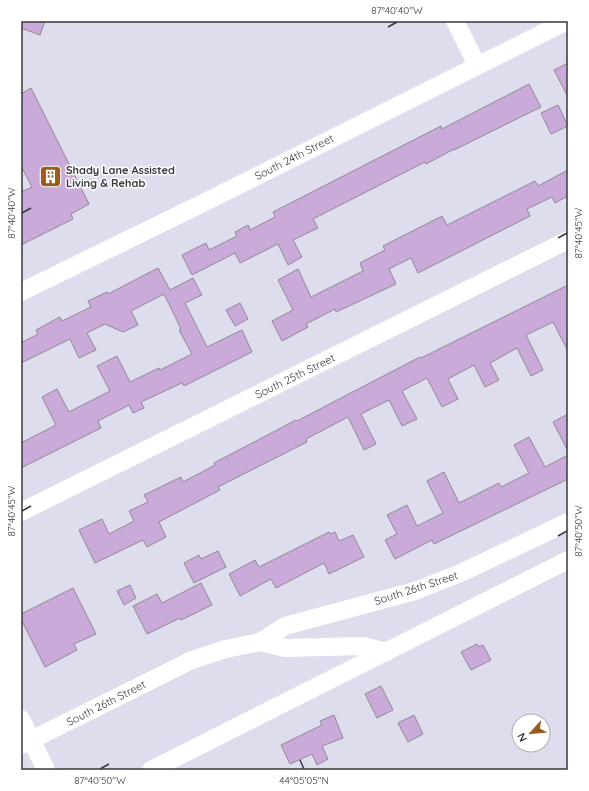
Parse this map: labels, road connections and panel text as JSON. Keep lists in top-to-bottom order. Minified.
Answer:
{"streets":{"street":["South 24th Street","South 25th Street","South 26th Street"]},"places":{"building":["Shady Lane Assisted Living & Rehab"]},"north":"bottom left","coordinates":["87°40'40\"W","87°40'45\"W","87°40'50\"W","44°05'05\"N"]}
